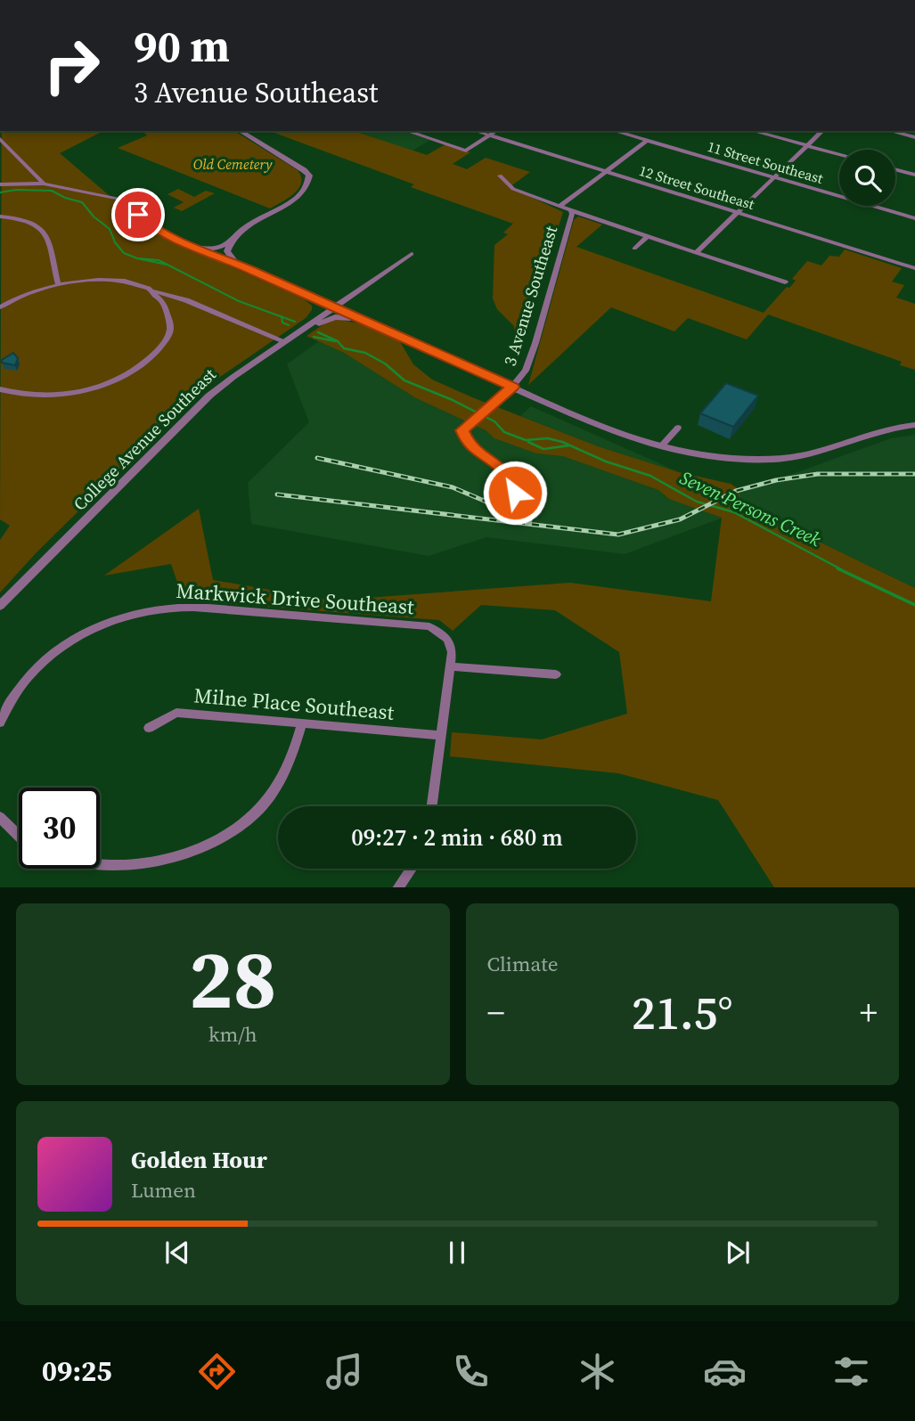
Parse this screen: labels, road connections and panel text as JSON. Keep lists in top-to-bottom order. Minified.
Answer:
{"streets":{"street":["11 Street Southeast","12 Street Southeast","3 Avenue Southeast","College Avenue Southeast","Markwick Drive Southeast","Milne Place Southeast"]},"crossings":[["11 Street Southeast","3 Avenue Southeast"],["12 Street Southeast","3 Avenue Southeast"],["Markwick Drive Southeast","Milne Place Southeast"]],"water":["Seven Persons Creek"],"parks":["Old Cemetery"],"page":{"turn":["90 m","3 Avenue Southeast"],"limit":"30","trip":"09:27 · 2 min · 680 m","tile":[["28","km/h"],"Climate"],"heat":["−","21.5°","+"],"song":["Golden Hour","Lumen"],"tabs":"09:25"}}
